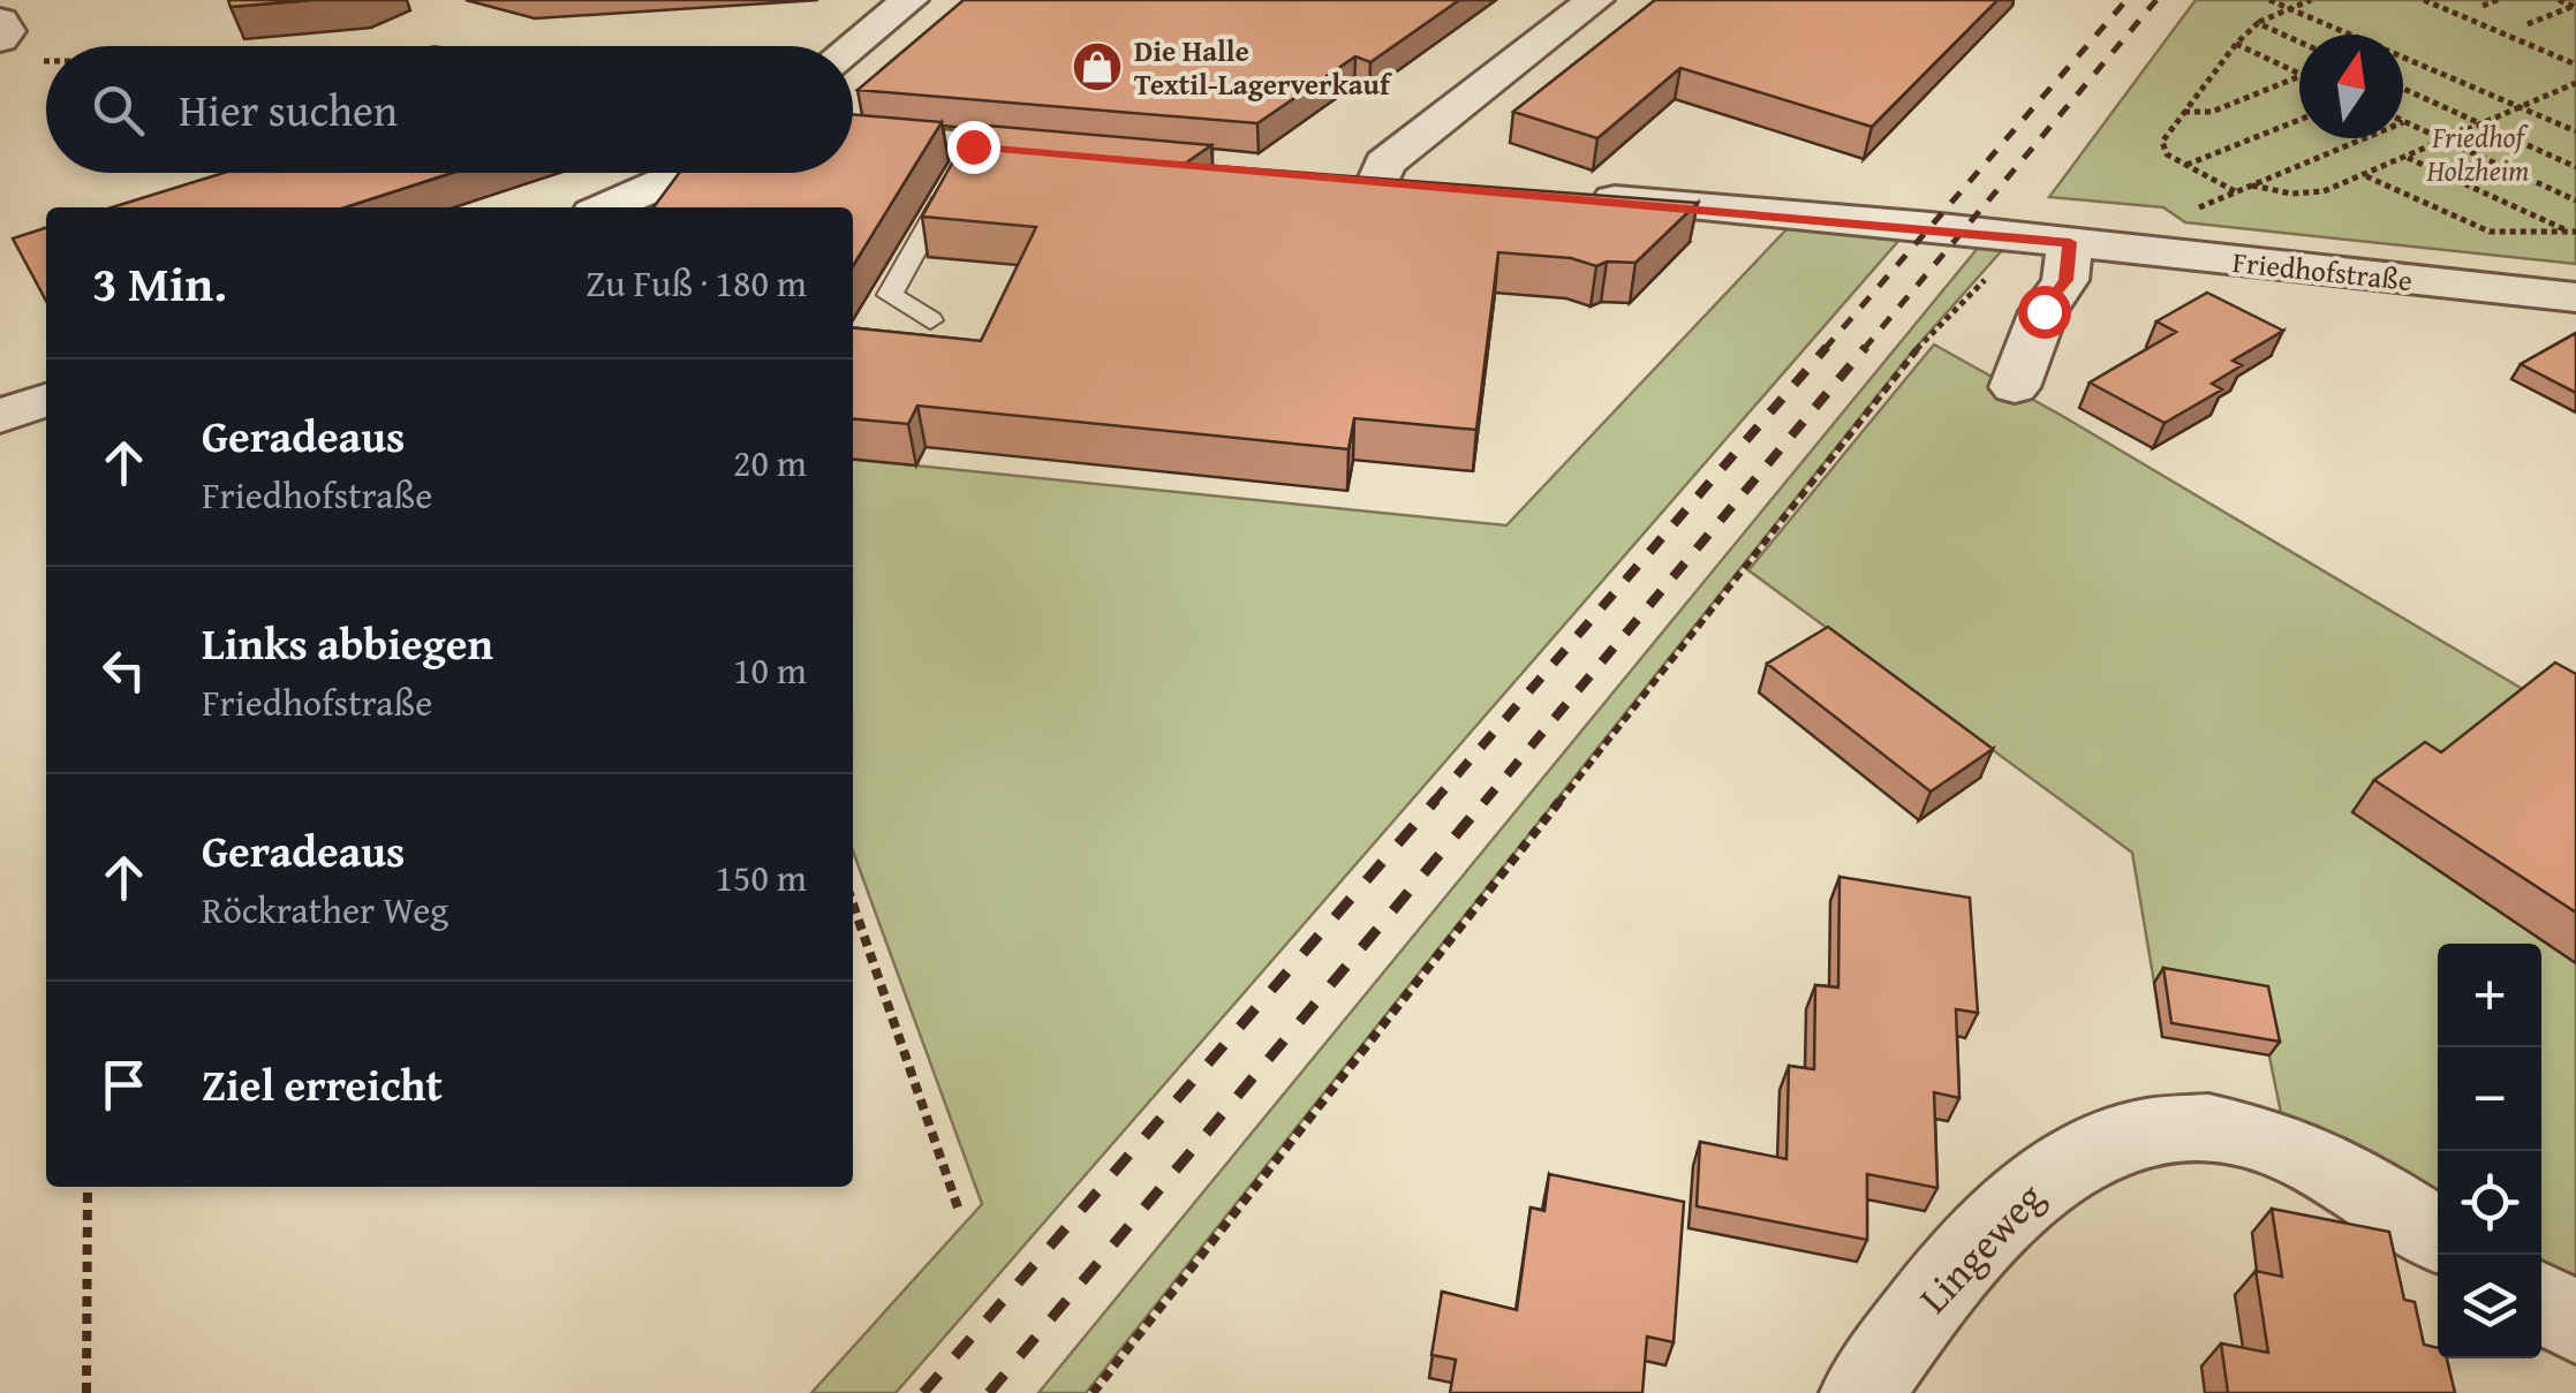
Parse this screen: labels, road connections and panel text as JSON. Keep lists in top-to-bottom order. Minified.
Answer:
{"streets":{"street":["Friedhofstraße","Lingeweg"]},"parks":["Friedhof Holzheim"],"places":{"shop":["Die Halle Textil-Lagerverkauf"]},"north":"top","page":{"search":"Hier suchen","heading":["3 Min.","Zu Fuß · 180 m"],"list":[["Geradeaus","Friedhofstraße","20 m"],["Links abbiegen","Friedhofstraße","10 m"],["Geradeaus","Röckrather Weg","150 m"],"Ziel erreicht"],"map_buttons":["+","−"]}}
